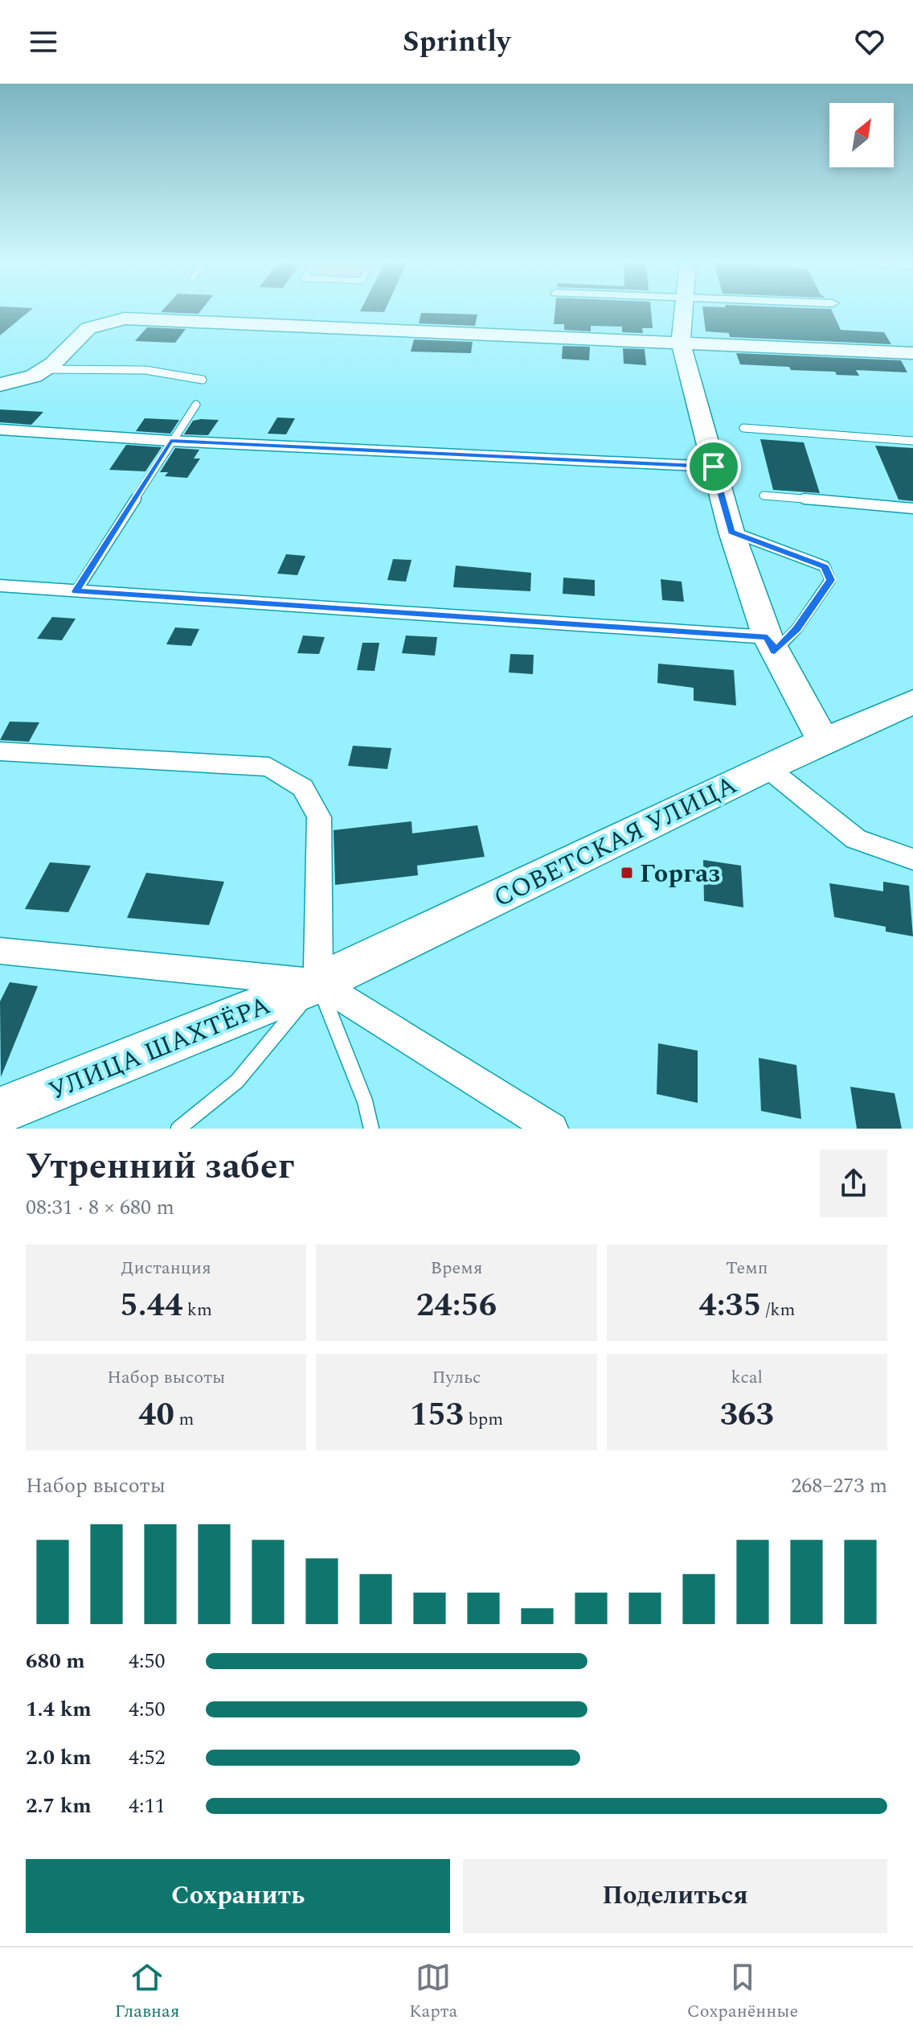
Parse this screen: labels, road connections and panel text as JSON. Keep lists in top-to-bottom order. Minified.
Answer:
{"streets":{"street":["СОВЕТСКАЯ УЛИЦА","УЛИЦА ШАХТЁРА"]},"crossings":[["СОВЕТСКАЯ УЛИЦА","УЛИЦА ШАХТЁРА"]],"places":{"transit":["Горгаз"]},"north":"top right","page":{"header":"Sprintly","heading":["Утренний забег","08:31 · 8 × 680 m"],"stats":[["Дистанция","5.44 km"],["Время","24:56"],["Темп","4:35 /km"],["Набор высоты","40 m"],["Пульс","153 bpm"],["kcal","363"]],"chart":["Набор высоты","268–273 m"],"list":[{"name":"680 m","note":"4:50"},{"name":"1.4 km","note":"4:50"},{"name":"2.0 km","note":"4:52"},{"name":"2.7 km","note":"4:11"}],"buttons":["Сохранить","Поделиться"],"tabs":["Главная","Карта","Сохранённые"]}}
